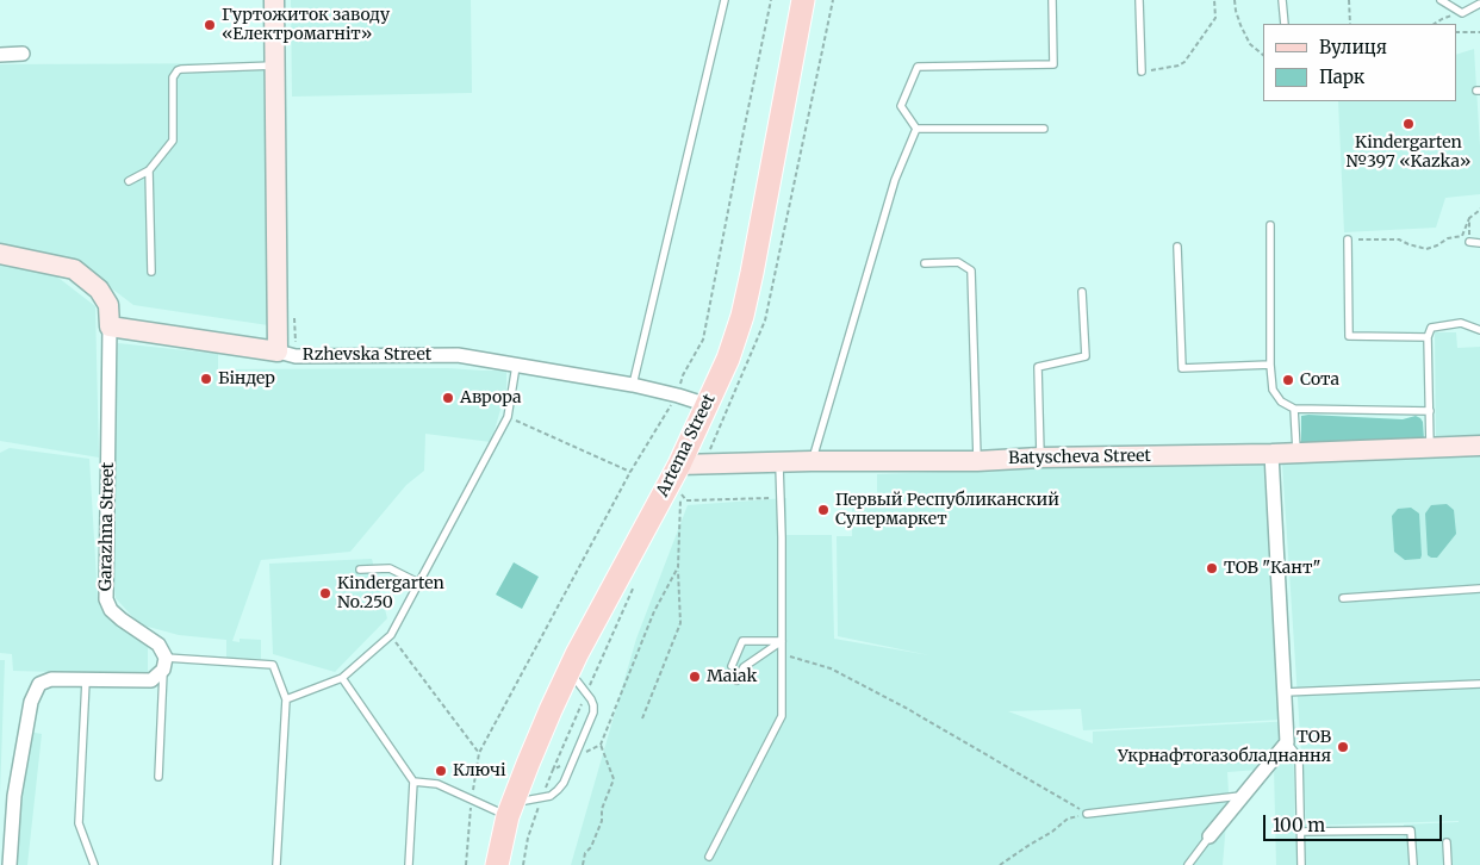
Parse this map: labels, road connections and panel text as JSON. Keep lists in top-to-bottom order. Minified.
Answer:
{"streets":{"main road":["Artema Street"],"street":["Rzhevska Street","Batyscheva Street","Garazhna Street"]},"crossings":[["Rzhevska Street","Artema Street"],["Artema Street","Batyscheva Street"]],"places":["Гуртожиток заводу «Електромагніт»","Kindergarten №397 «Kazka»","Біндер","Сота","Аврора","Первый Республиканский Супермаркет","ТОВ \"Кант\"","Kindergarten No.250","Maiak","ТОВ Укрнафтогазобладнання","Ключі"],"legend":["Вулиця","Парк"],"scale_bar":"100 m"}
